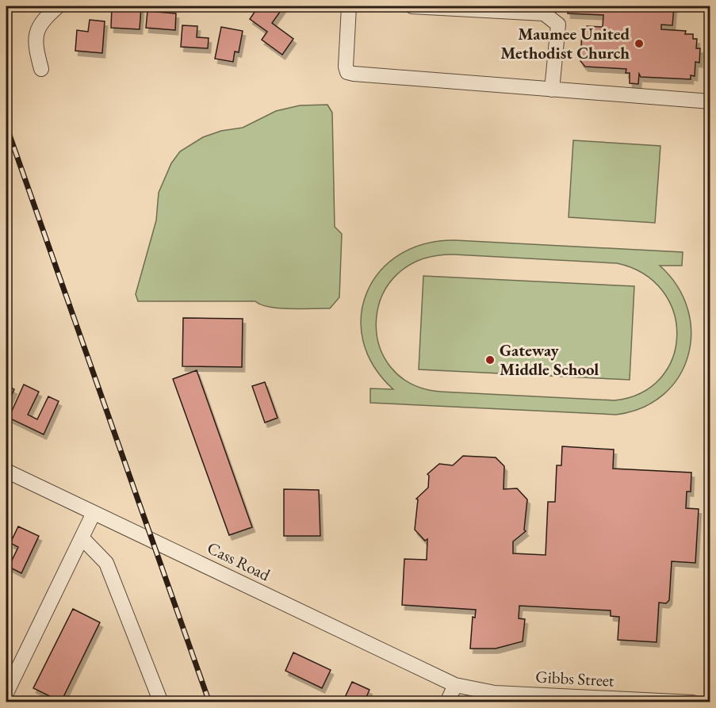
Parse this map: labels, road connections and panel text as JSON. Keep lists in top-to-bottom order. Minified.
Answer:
{"streets":{"street":["Cass Road","Gibbs Street"]},"crossings":[["Cass Road","Gibbs Street"]],"places":["Maumee United Methodist Church","Gateway Middle School"]}
